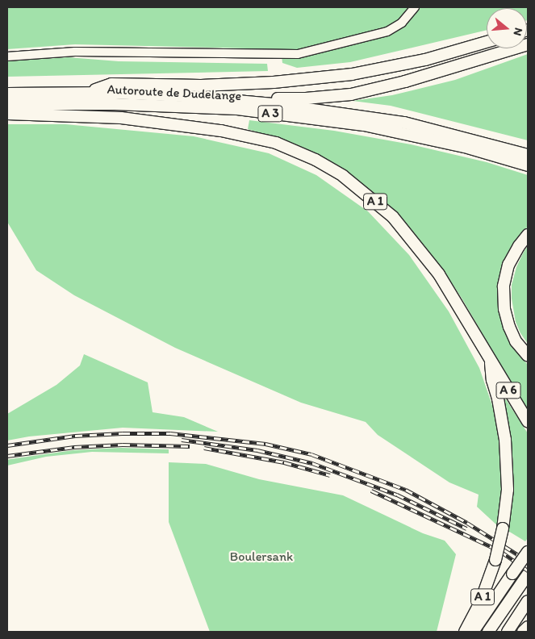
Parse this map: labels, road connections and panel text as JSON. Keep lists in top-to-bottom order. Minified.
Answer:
{"streets":{"highway":["Autoroute de Dudelange","A 3","A 1","A 6"]},"crossings":[["Autoroute de Dudelange","A 3"],["A 1","A 6"]],"parks":["Boulersank"],"north":"right"}
